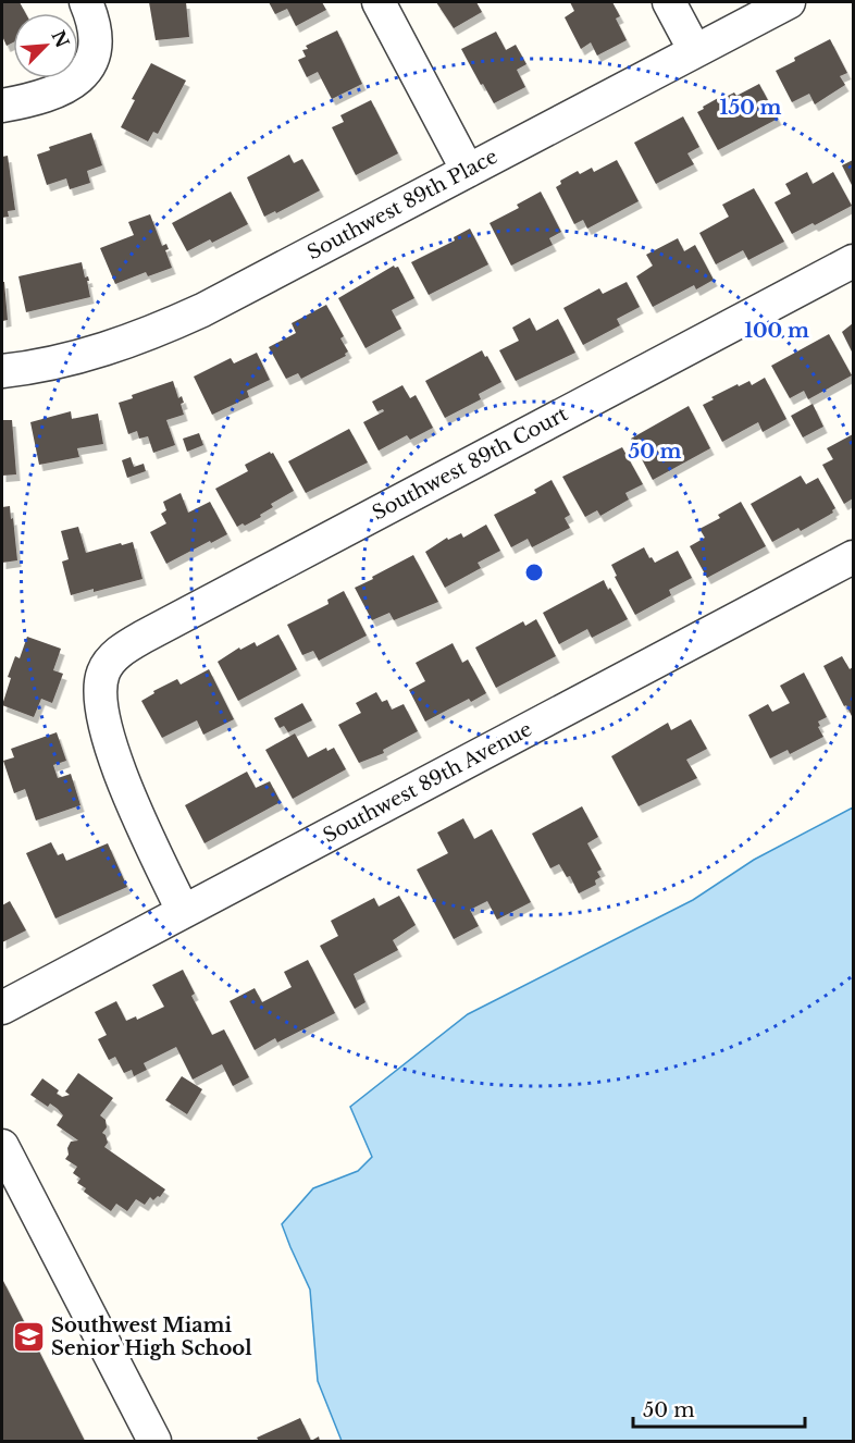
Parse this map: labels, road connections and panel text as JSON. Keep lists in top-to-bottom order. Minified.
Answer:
{"streets":{"street":["Southwest 89th Place","Southwest 89th Court","Southwest 89th Avenue"]},"crossings":[["Southwest 89th Court","Southwest 89th Avenue"]],"places":{"school or university":["Southwest Miami Senior High School"]},"scale_bar":"50 m","north":"top right","rings":["150 m","100 m","50 m"]}
